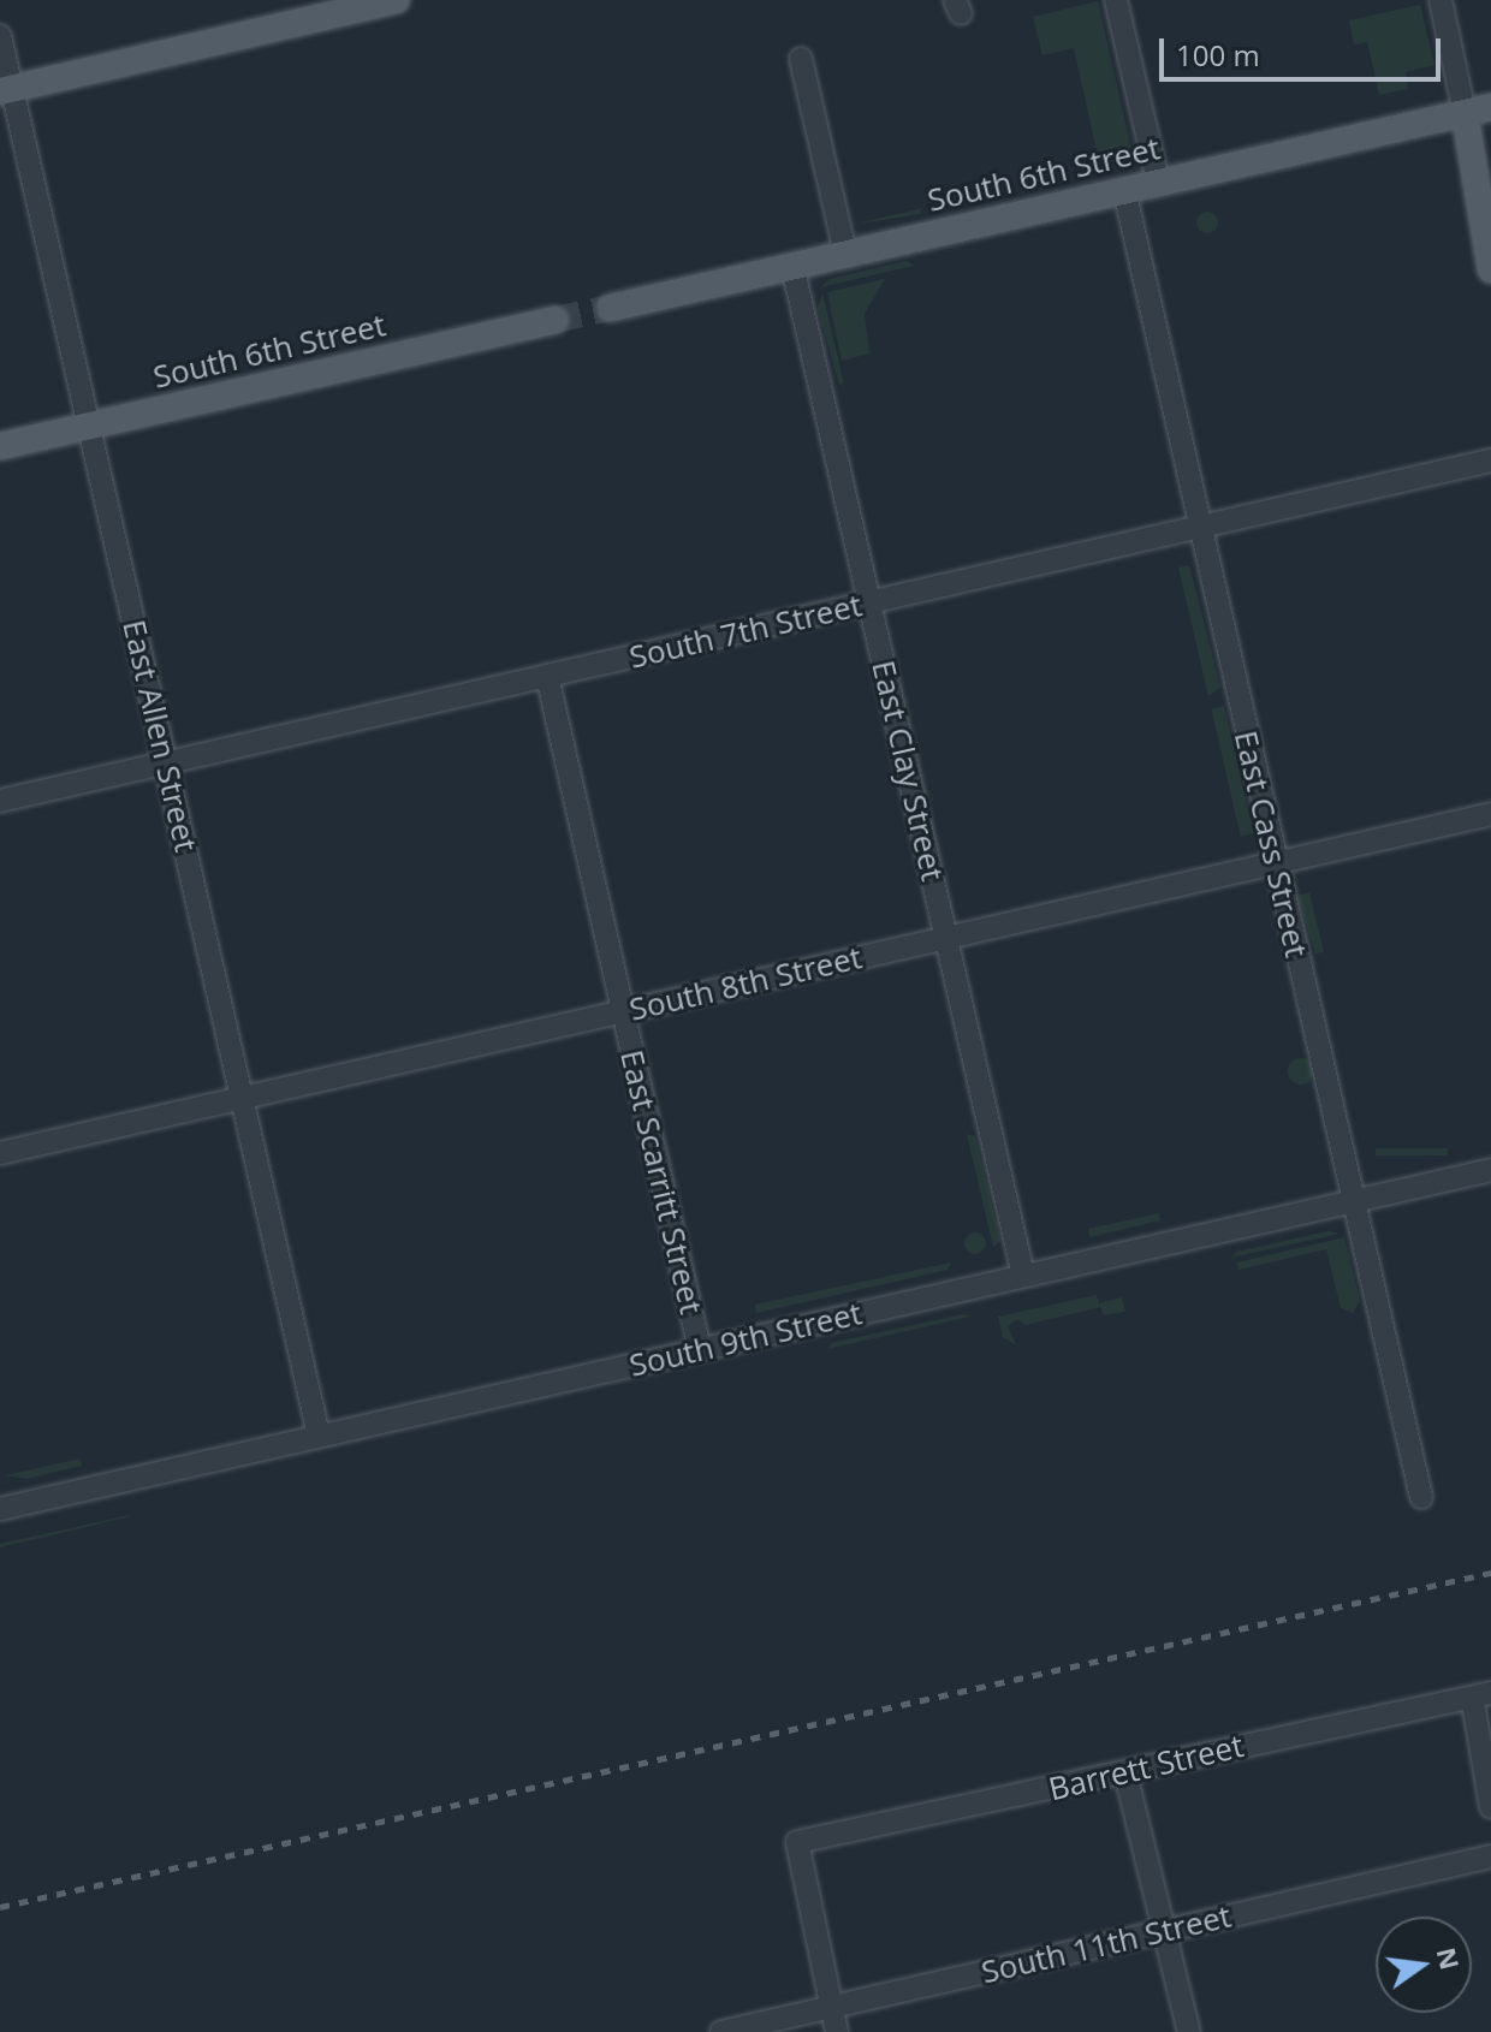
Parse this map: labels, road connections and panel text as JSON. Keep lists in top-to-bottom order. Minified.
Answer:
{"streets":{"main road":["South 6th Street"],"street":["South 7th Street","East Allen Street","East Clay Street","East Cass Street","South 8th Street","East Scarritt Street","South 9th Street","Barrett Street","South 11th Street"]},"crossings":[["South 6th Street","East Allen Street"],["South 6th Street","East Clay Street"],["South 6th Street","East Cass Street"],["South 7th Street","East Allen Street"],["South 7th Street","East Clay Street"],["South 7th Street","East Cass Street"],["South 7th Street","East Scarritt Street"],["East Allen Street","South 8th Street"],["East Allen Street","South 9th Street"],["East Clay Street","South 8th Street"],["East Clay Street","South 9th Street"],["East Cass Street","South 8th Street"],["East Cass Street","South 9th Street"],["South 8th Street","East Scarritt Street"],["East Scarritt Street","South 9th Street"],["Barrett Street","South 11th Street"]],"scale_bar":"100 m","north":"right"}
